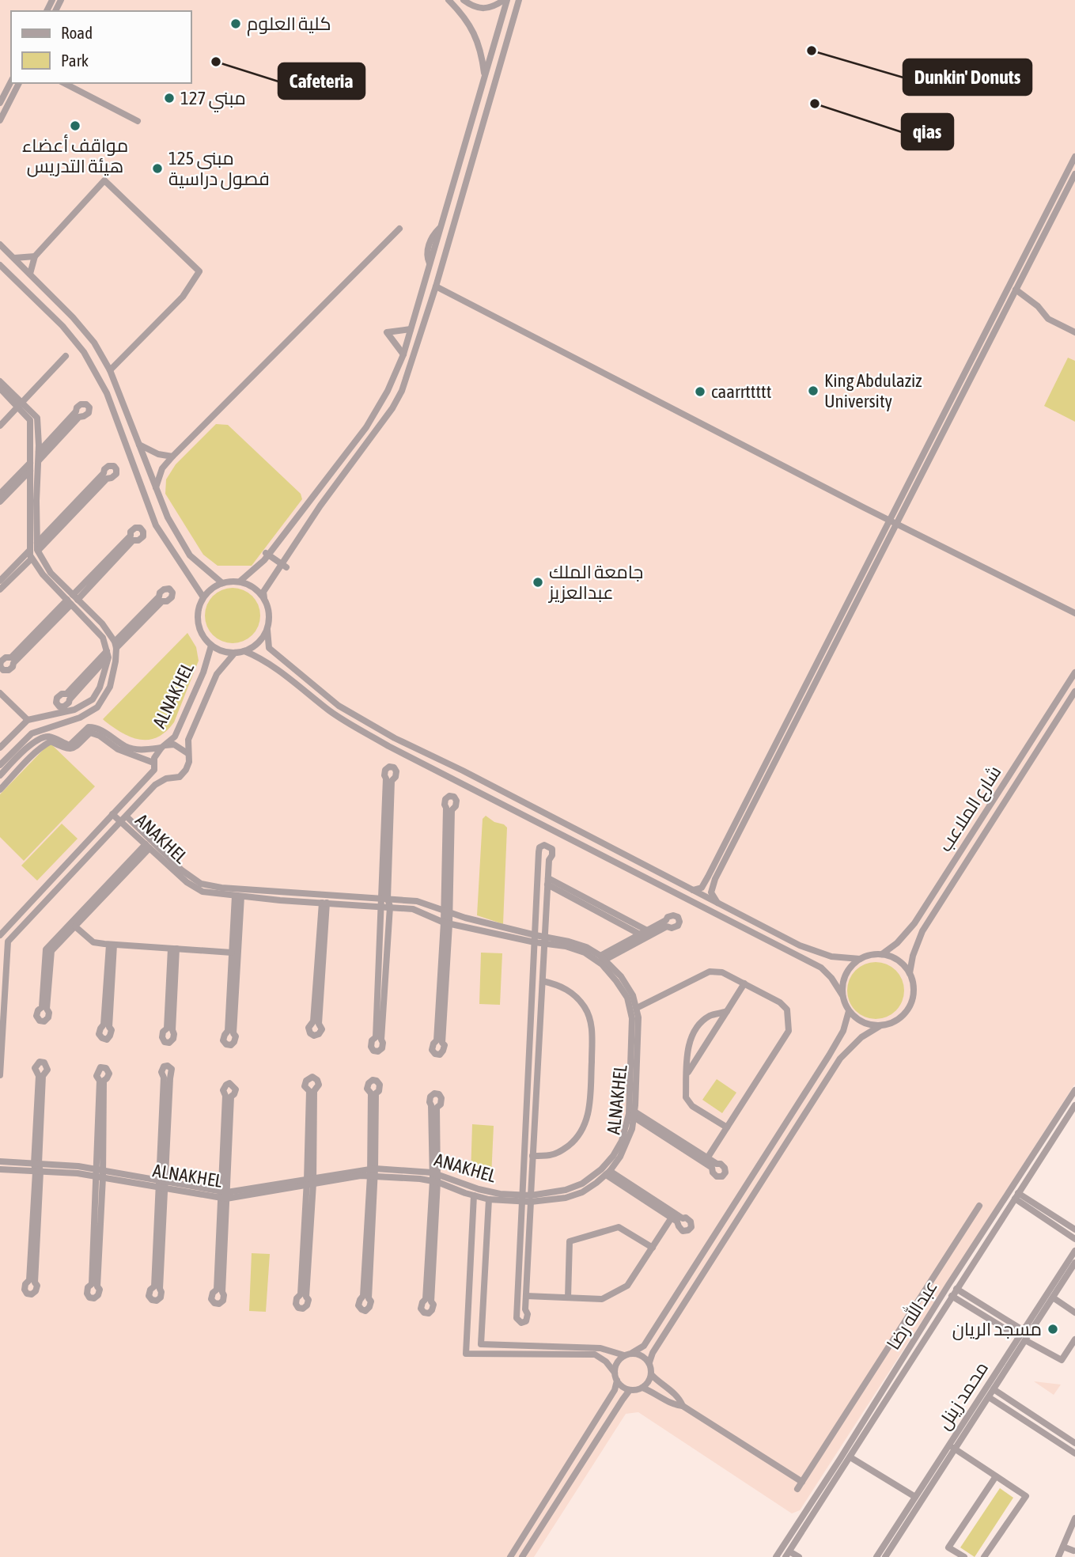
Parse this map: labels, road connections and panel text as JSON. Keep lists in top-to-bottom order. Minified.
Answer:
{"streets":{"street":["ALNAKHEL","شارع الملاعب","ANAKHEL","عبدالله رضا","محمد زينل"]},"crossings":[["ALNAKHEL","ANAKHEL"]],"places":["كلية العلوم","Dunkin' Donuts","Cafeteria","مبني 127","qias","مواقف أعضاء هيئة التدريس","مبنى 125 فصول دراسية","King Abdulaziz University","caarrttttt","جامعة الملك عبدالعزيز","مسجد الريان"],"legend":["Road","Park"]}
